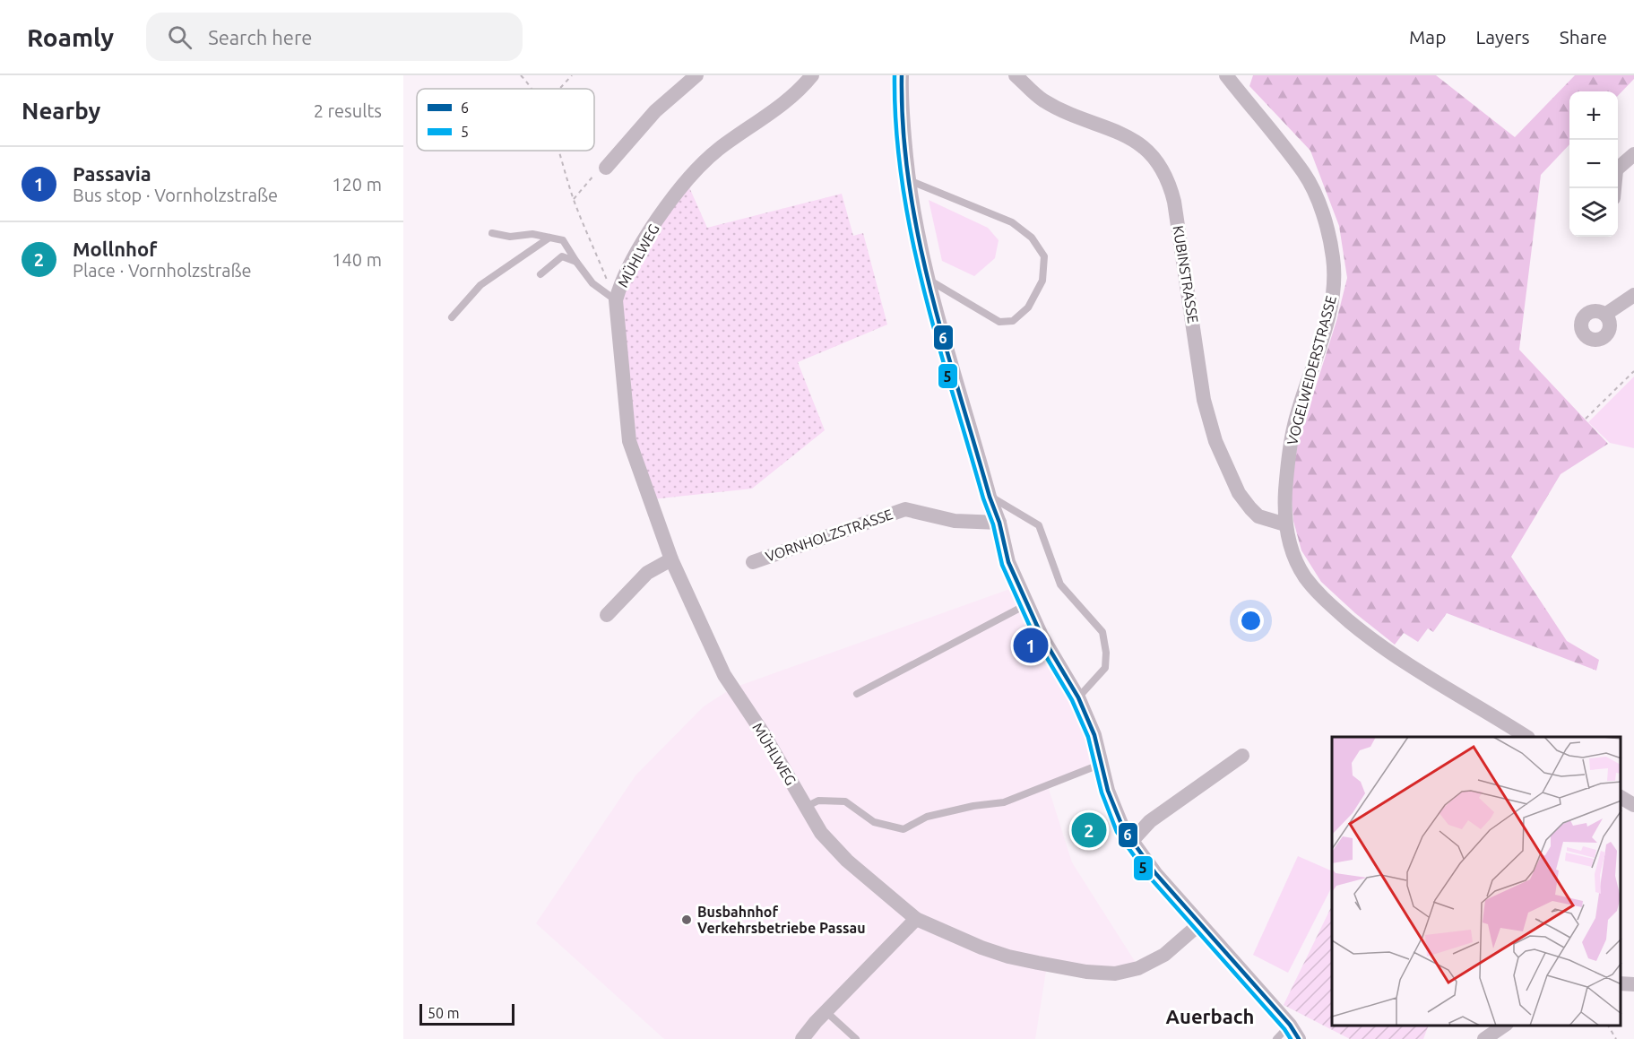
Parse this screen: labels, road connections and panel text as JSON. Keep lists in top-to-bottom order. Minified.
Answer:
{"streets":{"street":["MÜHLWEG","KUBINSTRASSE","VOGELWEIDERSTRASSE","VORNHOLZSTRASSE"]},"crossings":[["KUBINSTRASSE","VOGELWEIDERSTRASSE"]],"districts":["Auerbach"],"places":["Busbahnhof Verkehrsbetriebe Passau"],"lines":["transit line 6","transit line 5"],"legend":["6","5"],"scale_bar":"50 m","page":{"header":"Roamly","search":"Search here","nav":["Map","Layers","Share"],"heading":["Nearby","2 results"],"map_buttons":["+","−"],"list":[{"mark":"1","name":"Passavia","note":"Bus stop · Vornholzstraße","value":"120 m"},{"mark":"2","name":"Mollnhof","note":"Place · Vornholzstraße","value":"140 m"}],"pins":["1","2"],"scale":"50 m"}}
